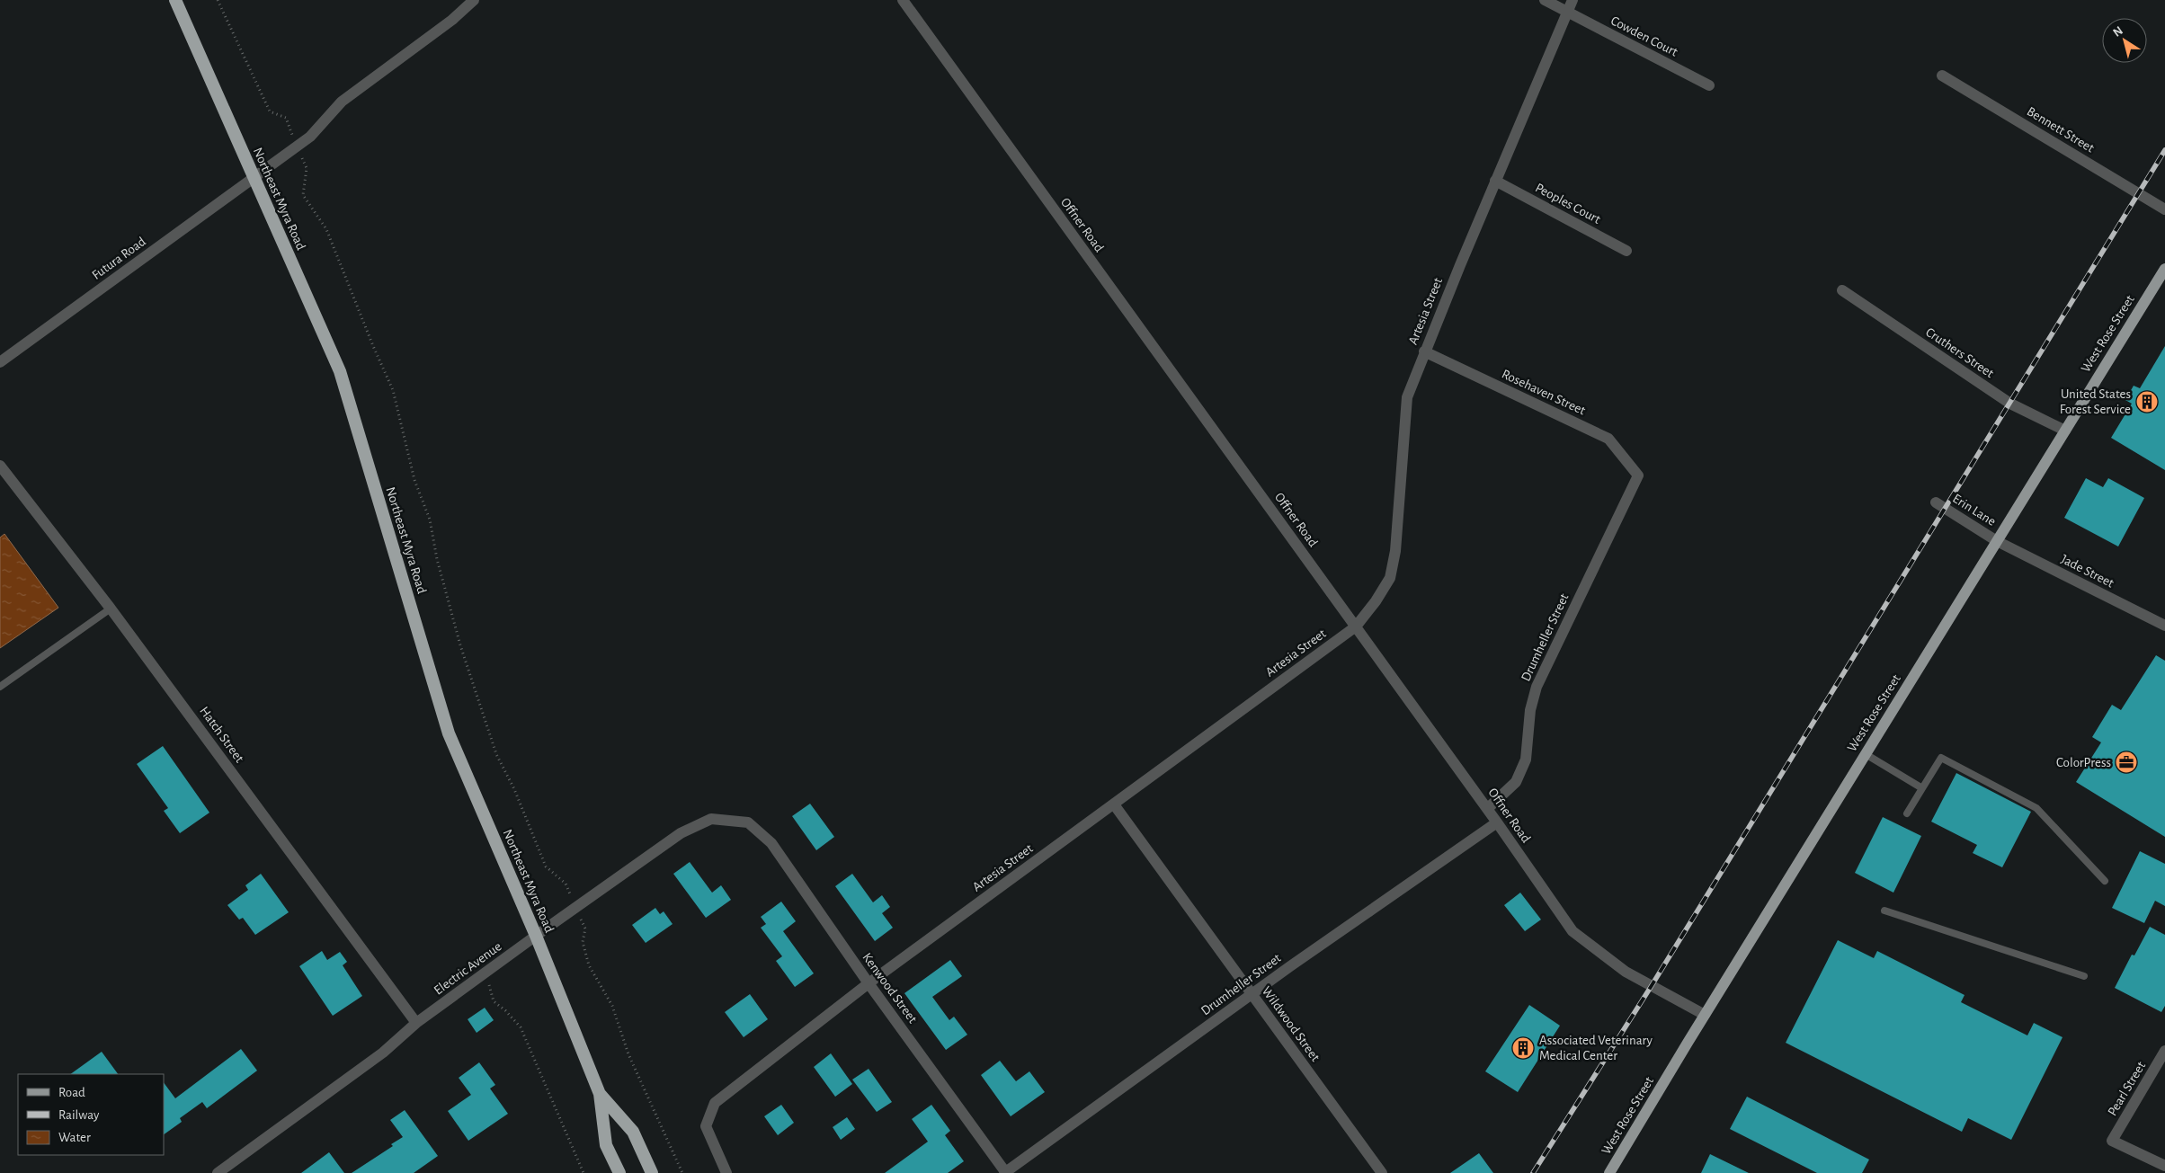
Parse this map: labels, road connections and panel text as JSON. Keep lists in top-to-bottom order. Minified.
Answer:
{"streets":{"highway":["Northeast Myra Road"],"main road":["West Rose Street"],"street":["Cowden Court","Bennett Street","Peoples Court","Offner Road","Futura Road","Artesia Street","Cruthers Street","Rosehaven Street","Erin Lane","Jade Street","Drumheller Street","Hatch Street","Electric Avenue","Kenwood Street","Wildwood Street","Pearl Street"]},"crossings":[["Cowden Court","Artesia Street"],["Northeast Myra Road","Futura Road"],["Northeast Myra Road","Electric Avenue"],["Peoples Court","Artesia Street"],["Offner Road","Artesia Street"],["Offner Road","West Rose Street"],["Offner Road","Drumheller Street"],["Artesia Street","Rosehaven Street"],["Artesia Street","Kenwood Street"],["Artesia Street","Wildwood Street"],["West Rose Street","Cruthers Street"],["West Rose Street","Erin Lane"],["West Rose Street","Jade Street"],["Rosehaven Street","Drumheller Street"],["Erin Lane","Jade Street"],["Drumheller Street","Kenwood Street"],["Drumheller Street","Wildwood Street"],["Hatch Street","Electric Avenue"],["Electric Avenue","Kenwood Street"]],"places":{"building":["United States Forest Service","Associated Veterinary Medical Center"],"office":["ColorPress"]},"legend":["Road","Railway","Water"],"north":"top left"}
